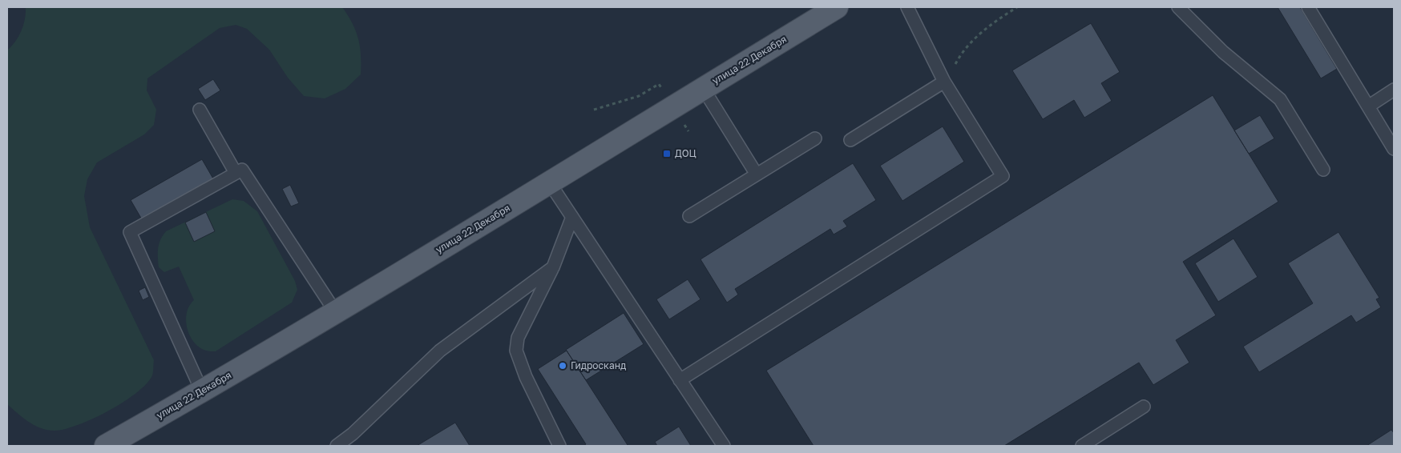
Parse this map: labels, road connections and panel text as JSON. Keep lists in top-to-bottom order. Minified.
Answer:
{"streets":{"main road":["улица 22 Декабря"]},"places":{"transit":["ДОЦ"],"other":["Гидросканд"]}}
